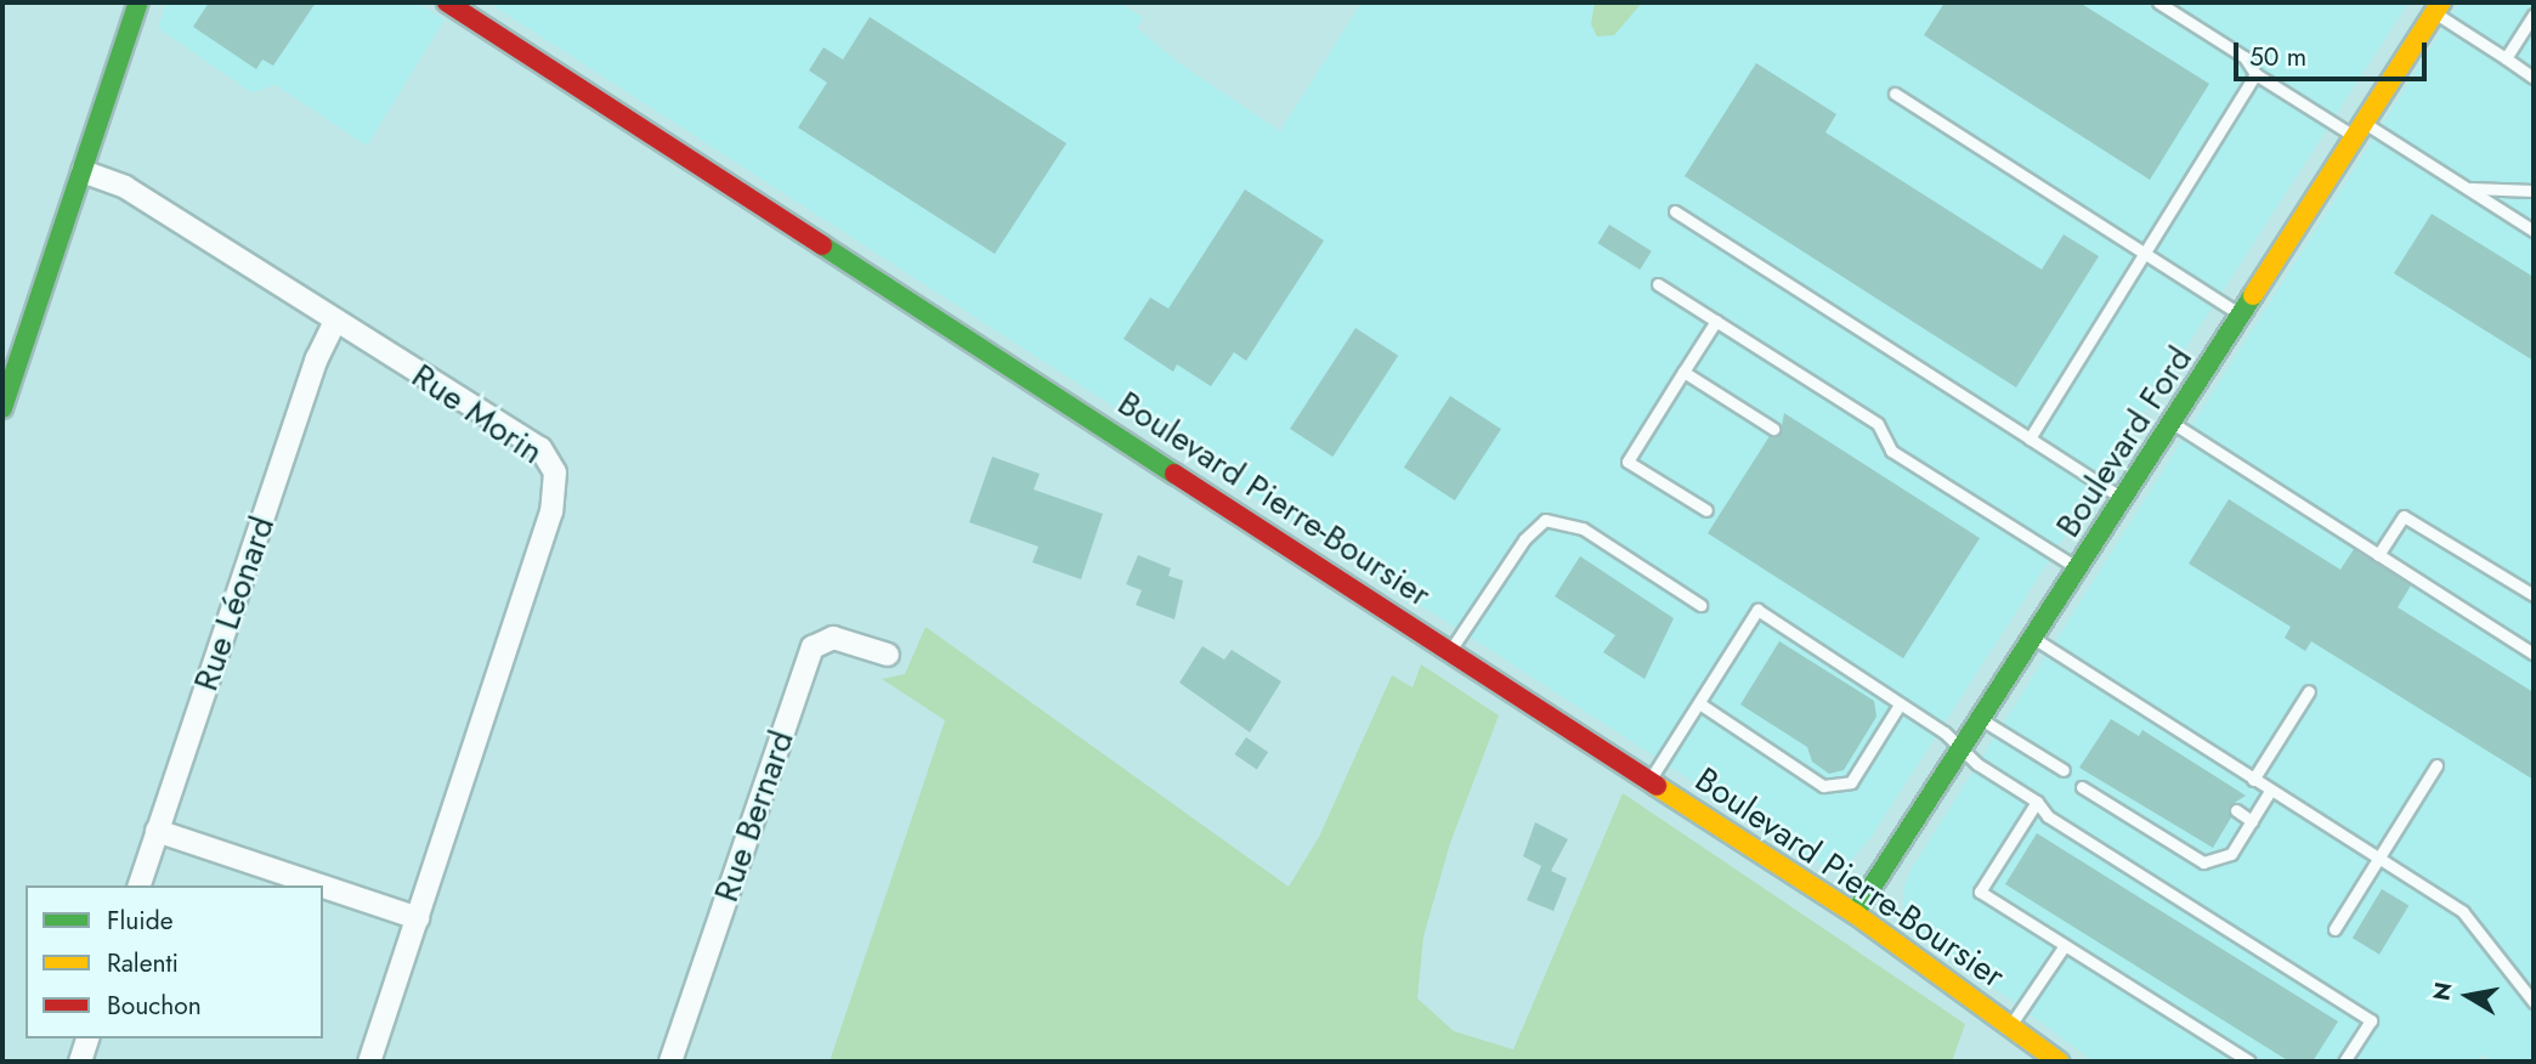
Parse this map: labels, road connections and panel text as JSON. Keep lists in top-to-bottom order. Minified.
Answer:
{"streets":{"street":["Rue Morin","Boulevard Ford","Boulevard Pierre-Boursier","Rue Léonard","Rue Bernard"]},"crossings":[["Rue Morin","Rue Léonard"],["Boulevard Ford","Boulevard Pierre-Boursier"]],"legend":["Fluide","Ralenti","Bouchon"],"scale_bar":"50 m","north":"left"}
